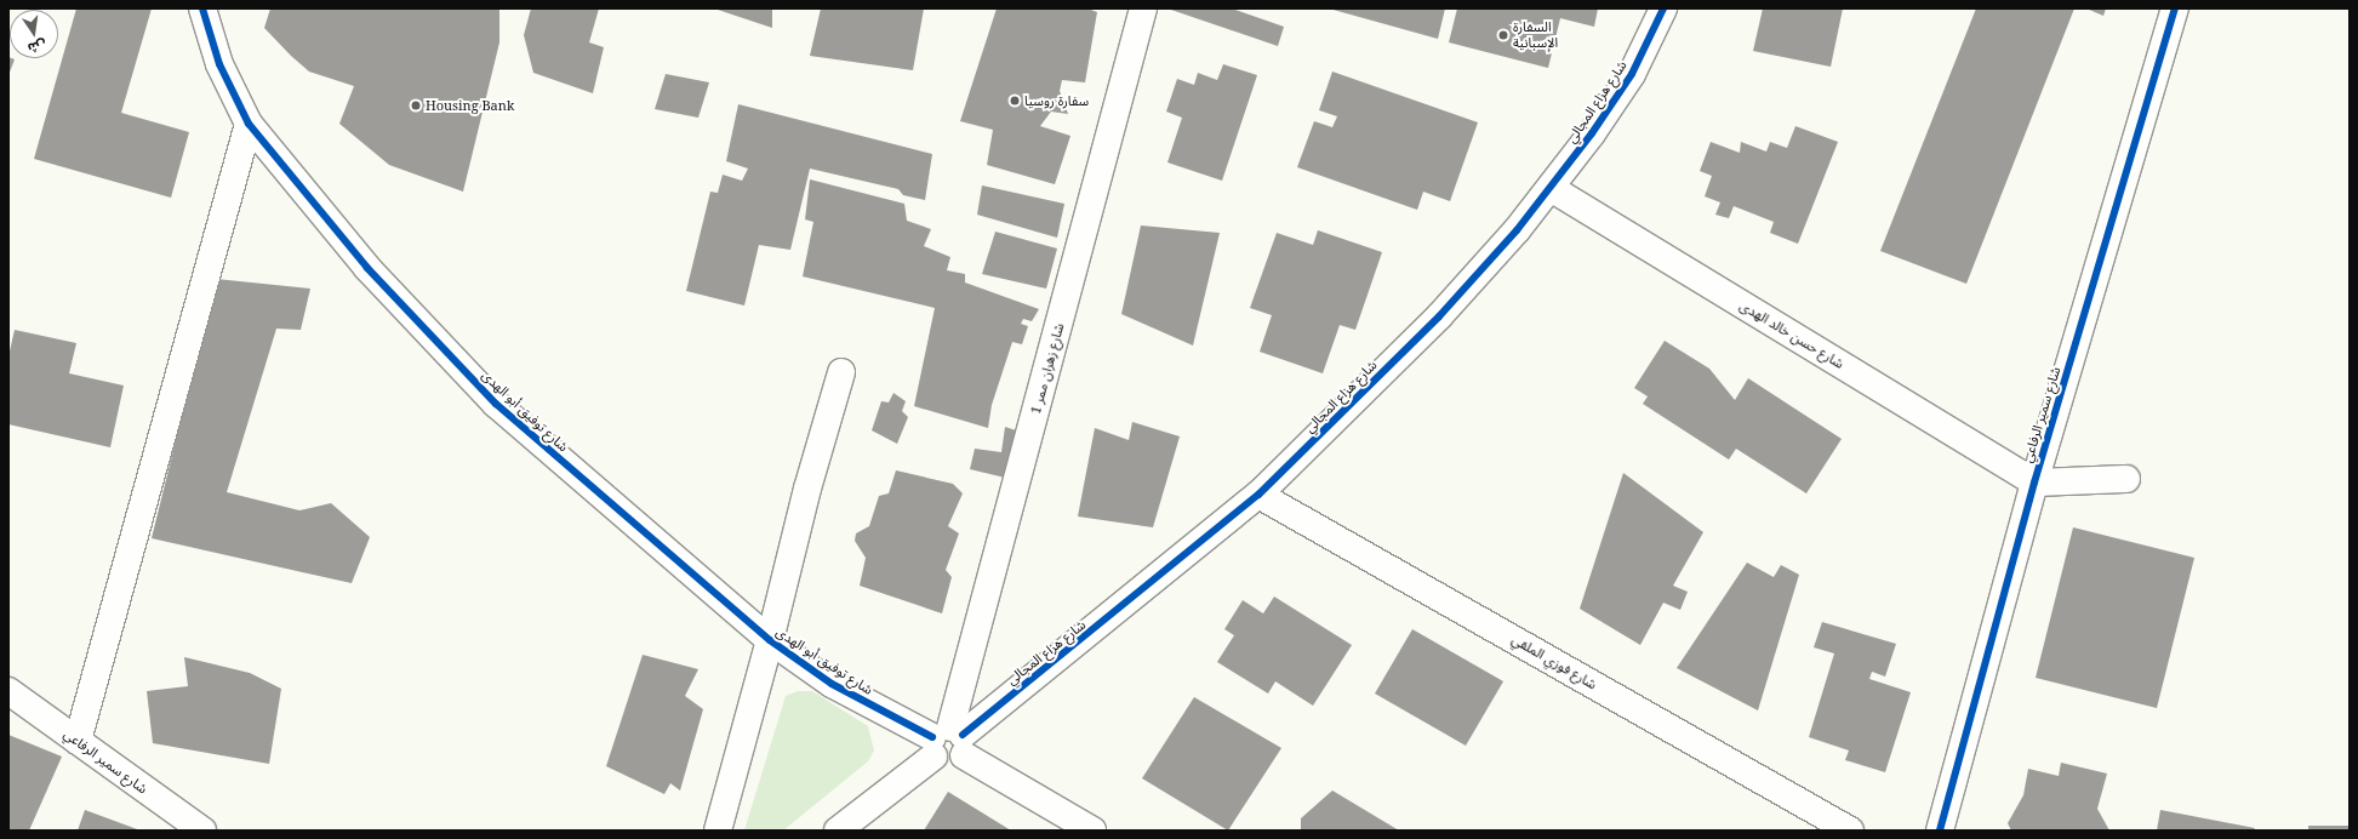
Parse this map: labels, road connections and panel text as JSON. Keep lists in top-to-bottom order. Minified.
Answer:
{"streets":{"street":["شارع هزاع المجالي","شارع حسن خالد الهدى","شارع زهران ممر 1","شارع توفيق أبو الهدى","شارع سمير الرفاعي","شارع فوزي الملقي"]},"crossings":[["شارع هزاع المجالي","شارع حسن خالد الهدى"],["شارع هزاع المجالي","شارع زهران ممر 1"],["شارع هزاع المجالي","شارع توفيق أبو الهدى"],["شارع هزاع المجالي","شارع فوزي الملقي"],["شارع حسن خالد الهدى","شارع سمير الرفاعي"],["شارع زهران ممر 1","شارع توفيق أبو الهدى"]],"places":["السفارة الإسبانية","سفارة روسيا","Housing Bank"],"north":"bottom"}
